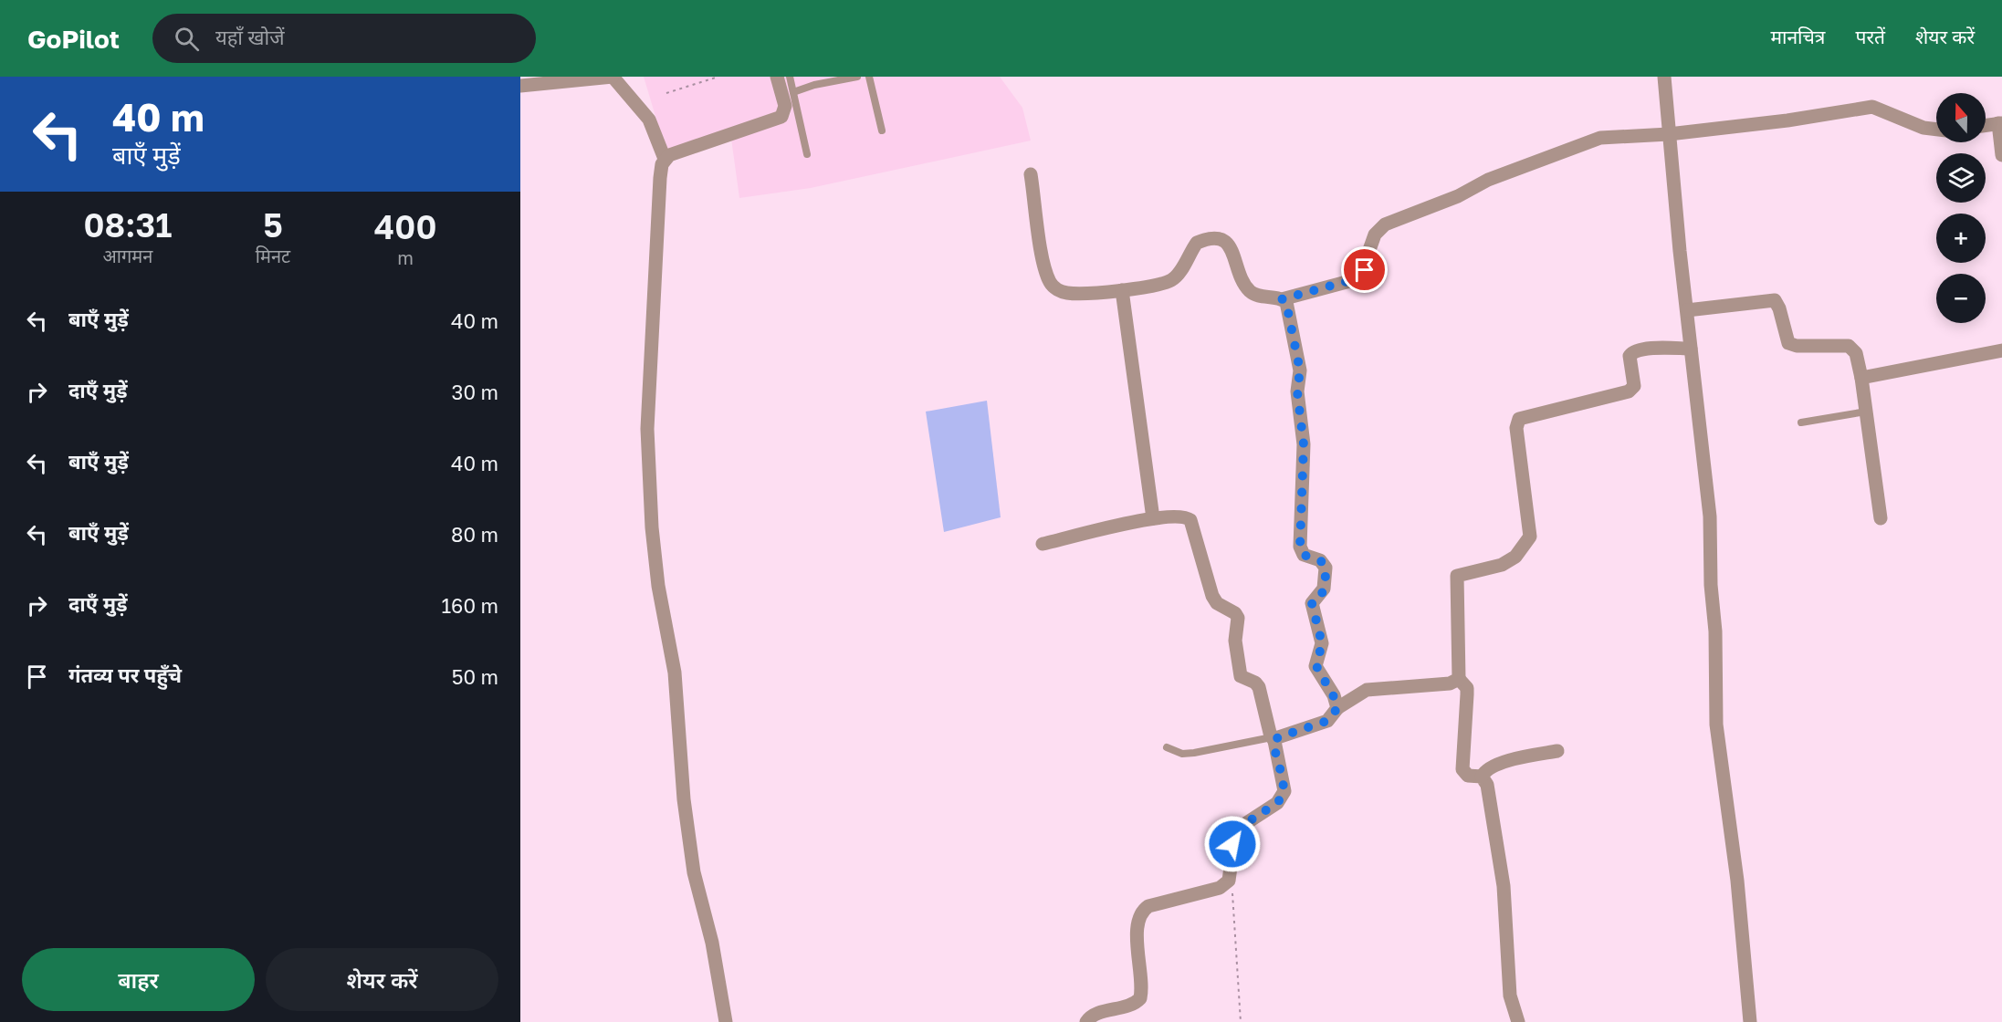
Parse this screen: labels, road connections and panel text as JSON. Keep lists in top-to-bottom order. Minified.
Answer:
{"north":"top","page":{"header":"GoPilot","search":"यहाँ खोजें","nav":["मानचित्र","परतें","शेयर करें"],"turn":["40 m","बाएँ मुड़ें"],"map_buttons":["+","−"],"eta":["08:31","आगमन","5","मिनट","400","m"],"list":[{"name":"बाएँ मुड़ें","value":"40 m"},{"name":"दाएँ मुड़ें","value":"30 m"},{"name":"बाएँ मुड़ें","value":"40 m"},{"name":"बाएँ मुड़ें","value":"80 m"},{"name":"दाएँ मुड़ें","value":"160 m"},{"name":"गंतव्य पर पहुँचे","value":"50 m"}],"buttons":["बाहर","शेयर करें"]}}
